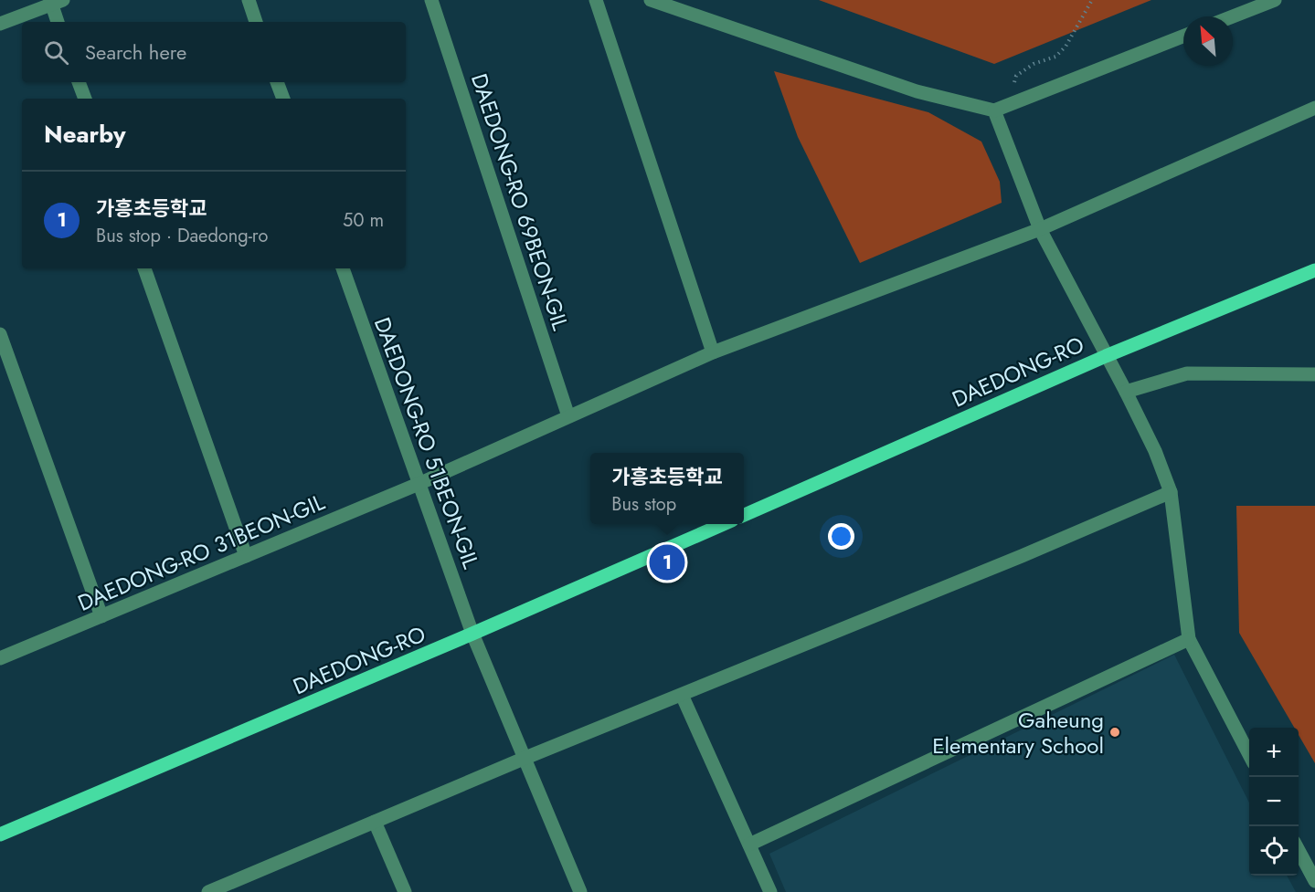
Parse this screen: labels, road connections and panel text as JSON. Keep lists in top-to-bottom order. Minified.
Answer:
{"streets":{"main road":["DAEDONG-RO"],"street":["DAEDONG-RO 69BEON-GIL","DAEDONG-RO 51BEON-GIL","DAEDONG-RO 31BEON-GIL"]},"crossings":[["DAEDONG-RO","DAEDONG-RO 51BEON-GIL"],["DAEDONG-RO 51BEON-GIL","DAEDONG-RO 31BEON-GIL"]],"places":["Gaheung Elementary School"],"north":"top left","page":{"search":"Search here","heading":"Nearby","list":[{"mark":"1","name":"가흥초등학교","note":"Bus stop · Daedong-ro","value":"50 m"}],"popup":["가흥초등학교","Bus stop"],"pins":"1","map_buttons":["+","−"]}}
